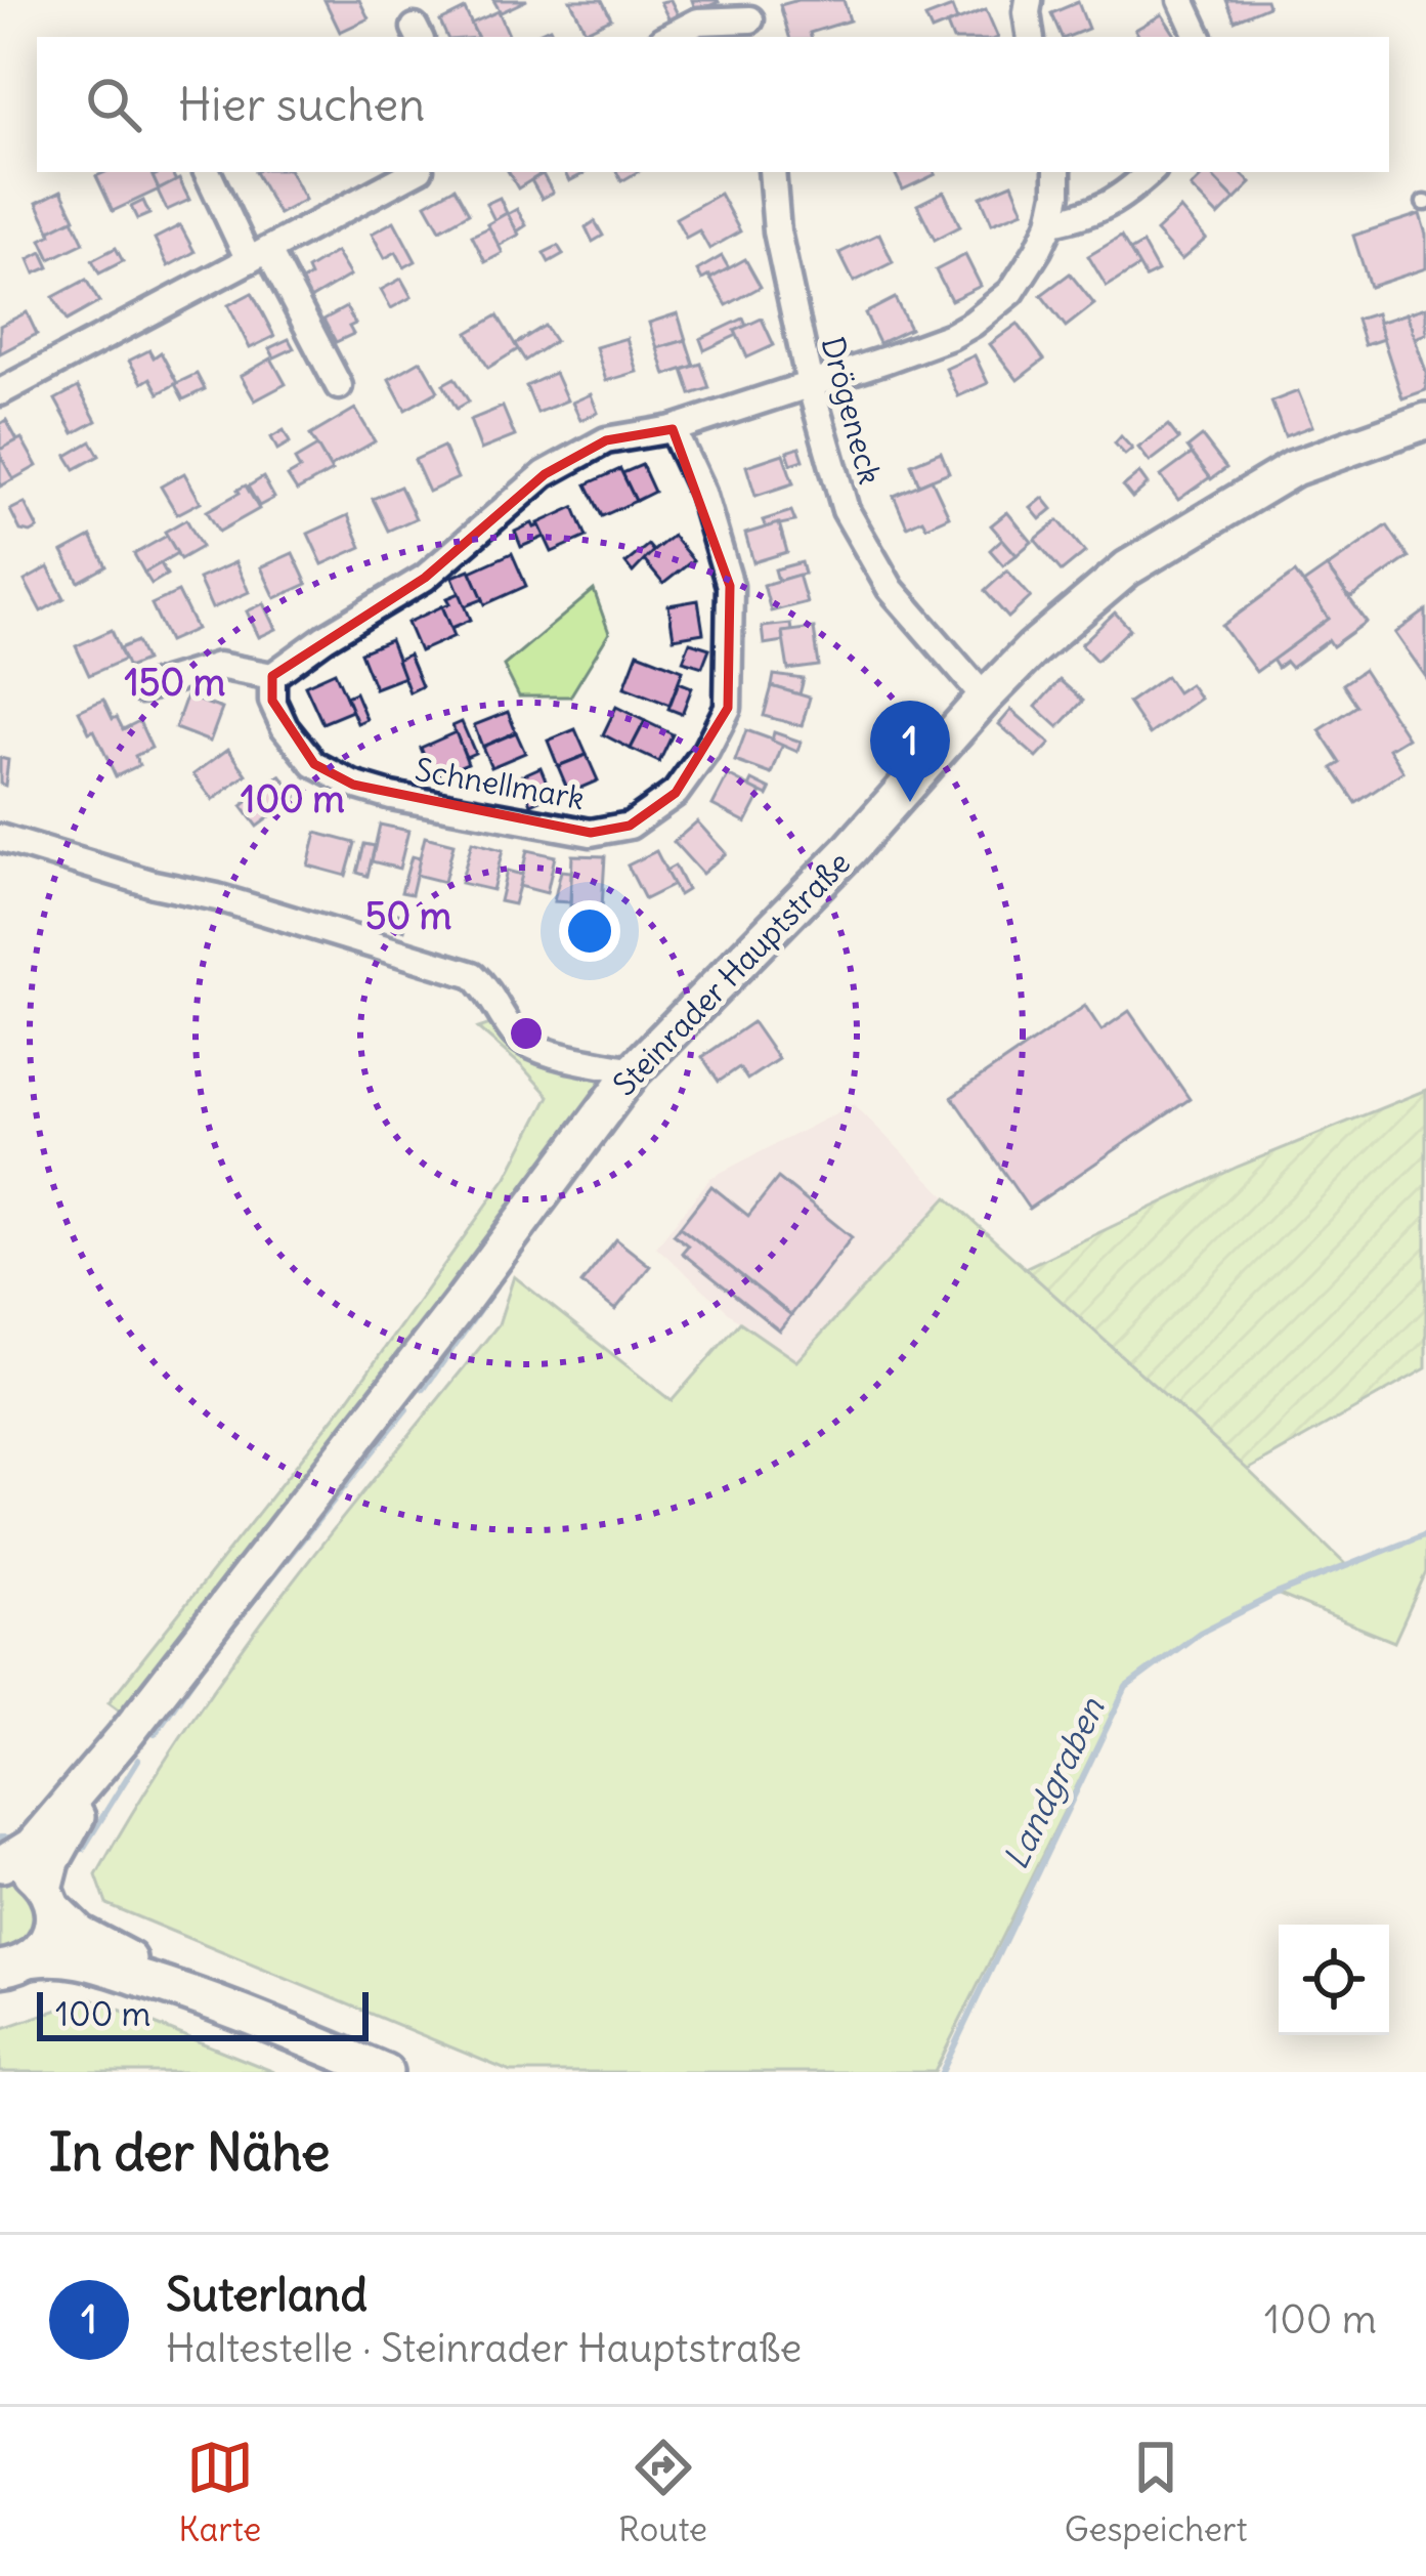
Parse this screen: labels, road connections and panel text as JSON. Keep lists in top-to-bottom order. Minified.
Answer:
{"streets":{"main road":["Steinrader Hauptstraße"],"street":["Drögeneck","Schnellmark"]},"crossings":[["Drögeneck","Steinrader Hauptstraße"]],"water":["Landgraben"],"scale_bar":"100 m","page":{"search":"Hier suchen","pins":"1","scale":"100 m","heading":"In der Nähe","list":[{"mark":"1","name":"Suterland","note":"Haltestelle · Steinrader Hauptstraße","value":"100 m"}],"nav":["Karte","Route","Gespeichert"]},"rings":["150 m","100 m","50 m"]}
